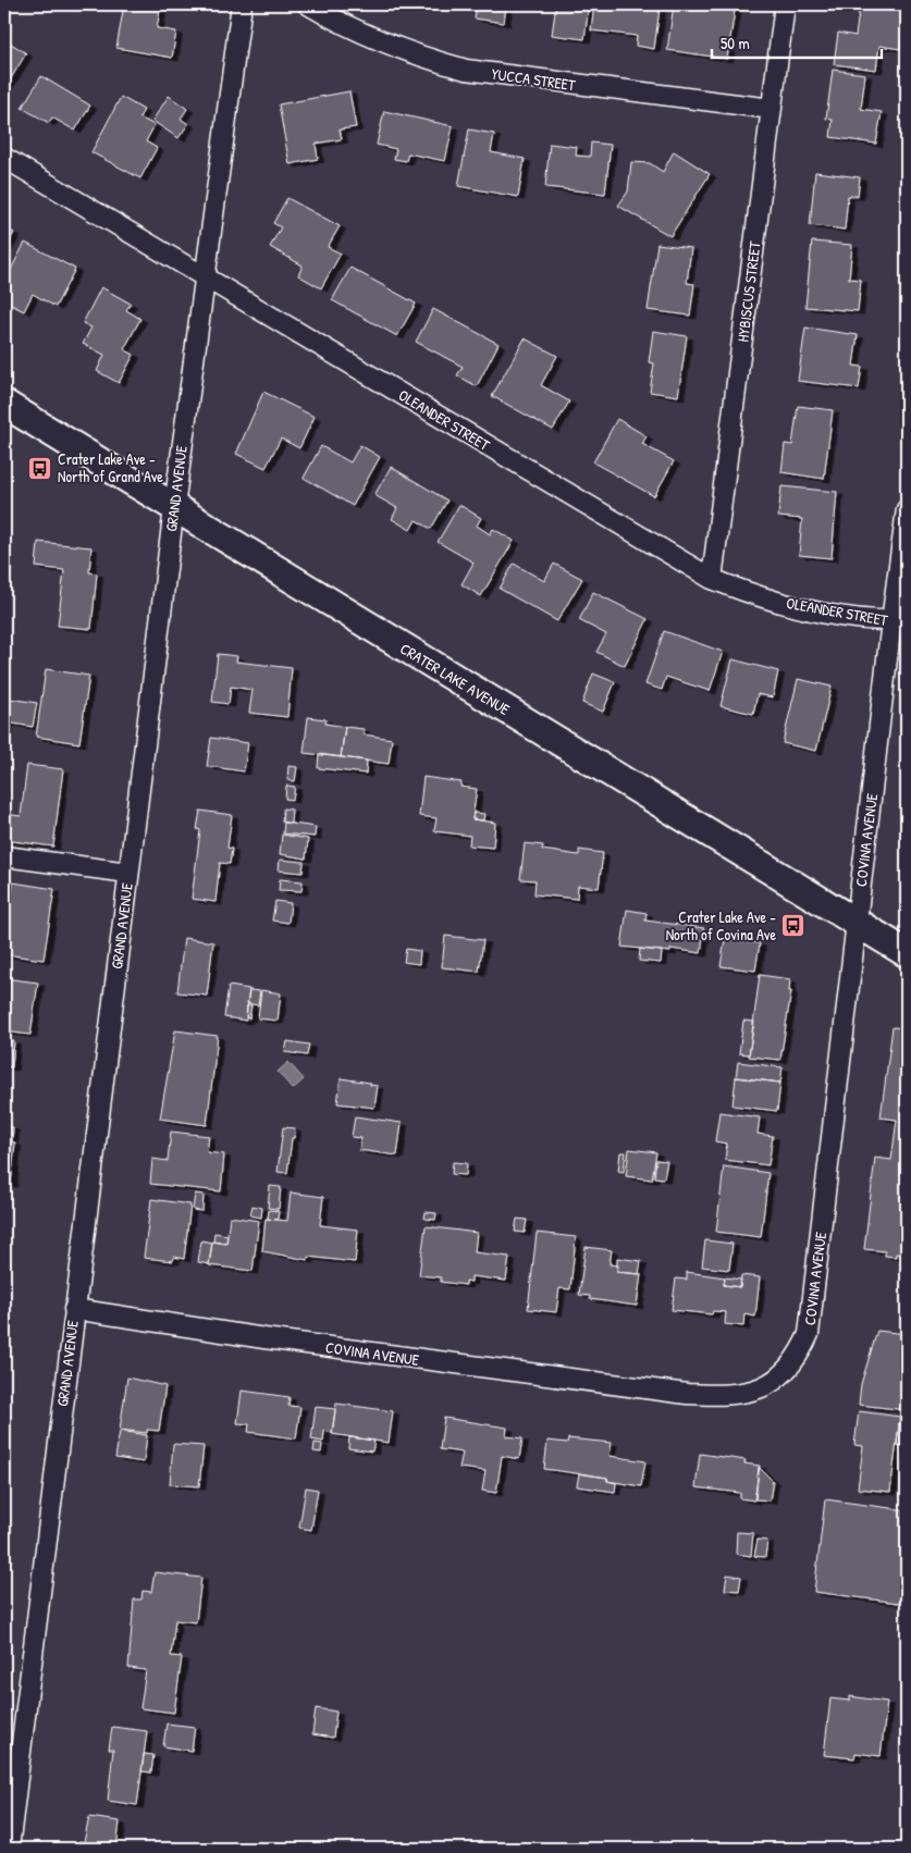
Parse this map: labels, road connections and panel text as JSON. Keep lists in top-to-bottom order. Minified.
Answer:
{"streets":{"main road":["CRATER LAKE AVENUE"],"street":["YUCCA STREET","HYBISCUS STREET","OLEANDER STREET","GRAND AVENUE","COVINA AVENUE"]},"crossings":[["YUCCA STREET","HYBISCUS STREET"],["HYBISCUS STREET","OLEANDER STREET"],["OLEANDER STREET","GRAND AVENUE"],["OLEANDER STREET","COVINA AVENUE"],["GRAND AVENUE","CRATER LAKE AVENUE"],["GRAND AVENUE","COVINA AVENUE"],["CRATER LAKE AVENUE","COVINA AVENUE"]],"places":{"bus stop":["Crater Lake Ave - North of Grand Ave","Crater Lake Ave - North of Covina Ave"]},"scale_bar":"50 m"}
